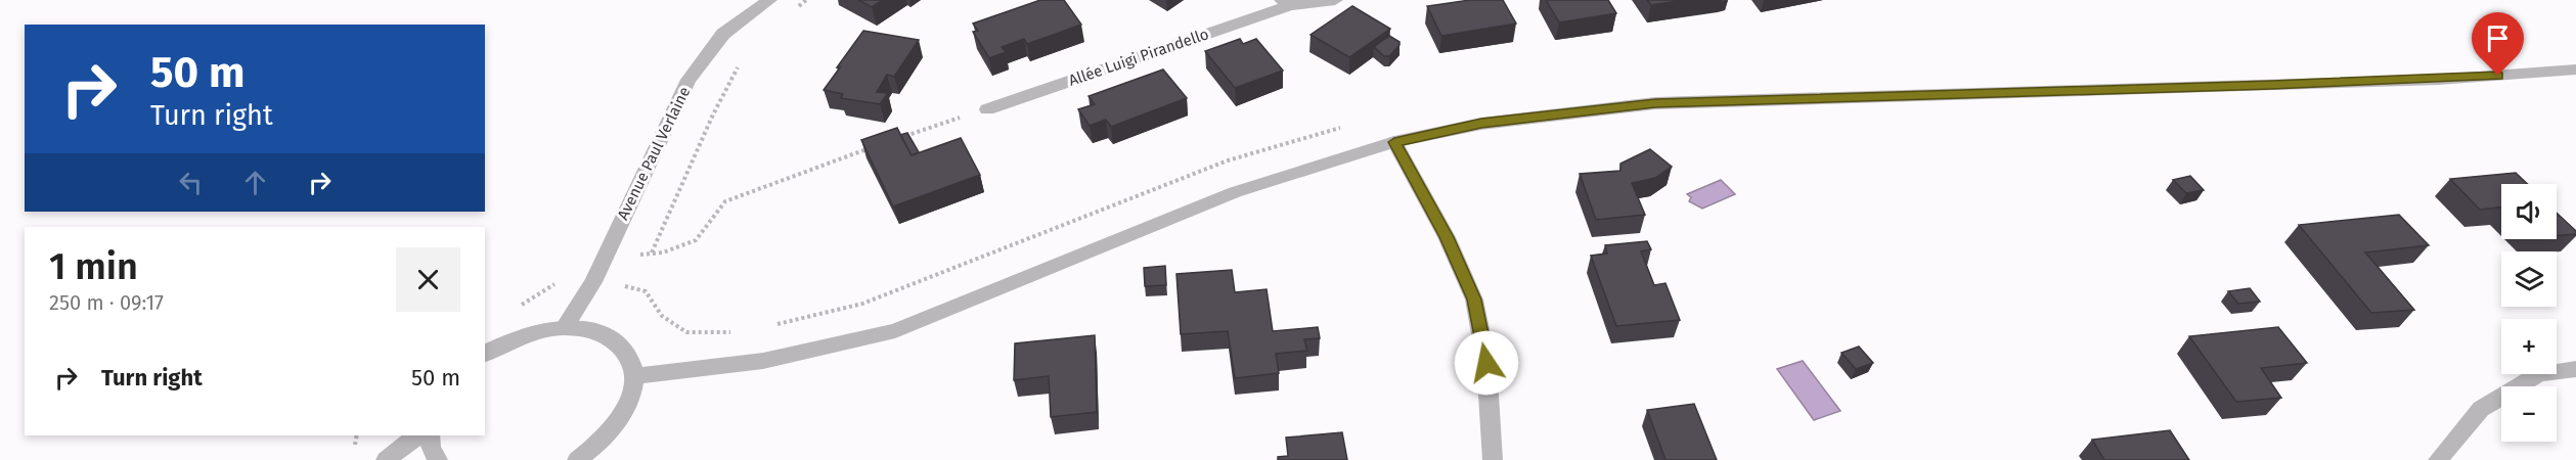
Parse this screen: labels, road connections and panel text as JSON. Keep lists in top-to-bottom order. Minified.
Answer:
{"streets":{"street":["Allée Luigi Pirandello","Avenue Paul Verlaine"]},"page":{"turn":["50 m","Turn right"],"map_buttons":["+","−"],"heading":["1 min","250 m · 09:17"],"list":[{"name":"Turn right","value":"50 m"}]}}
